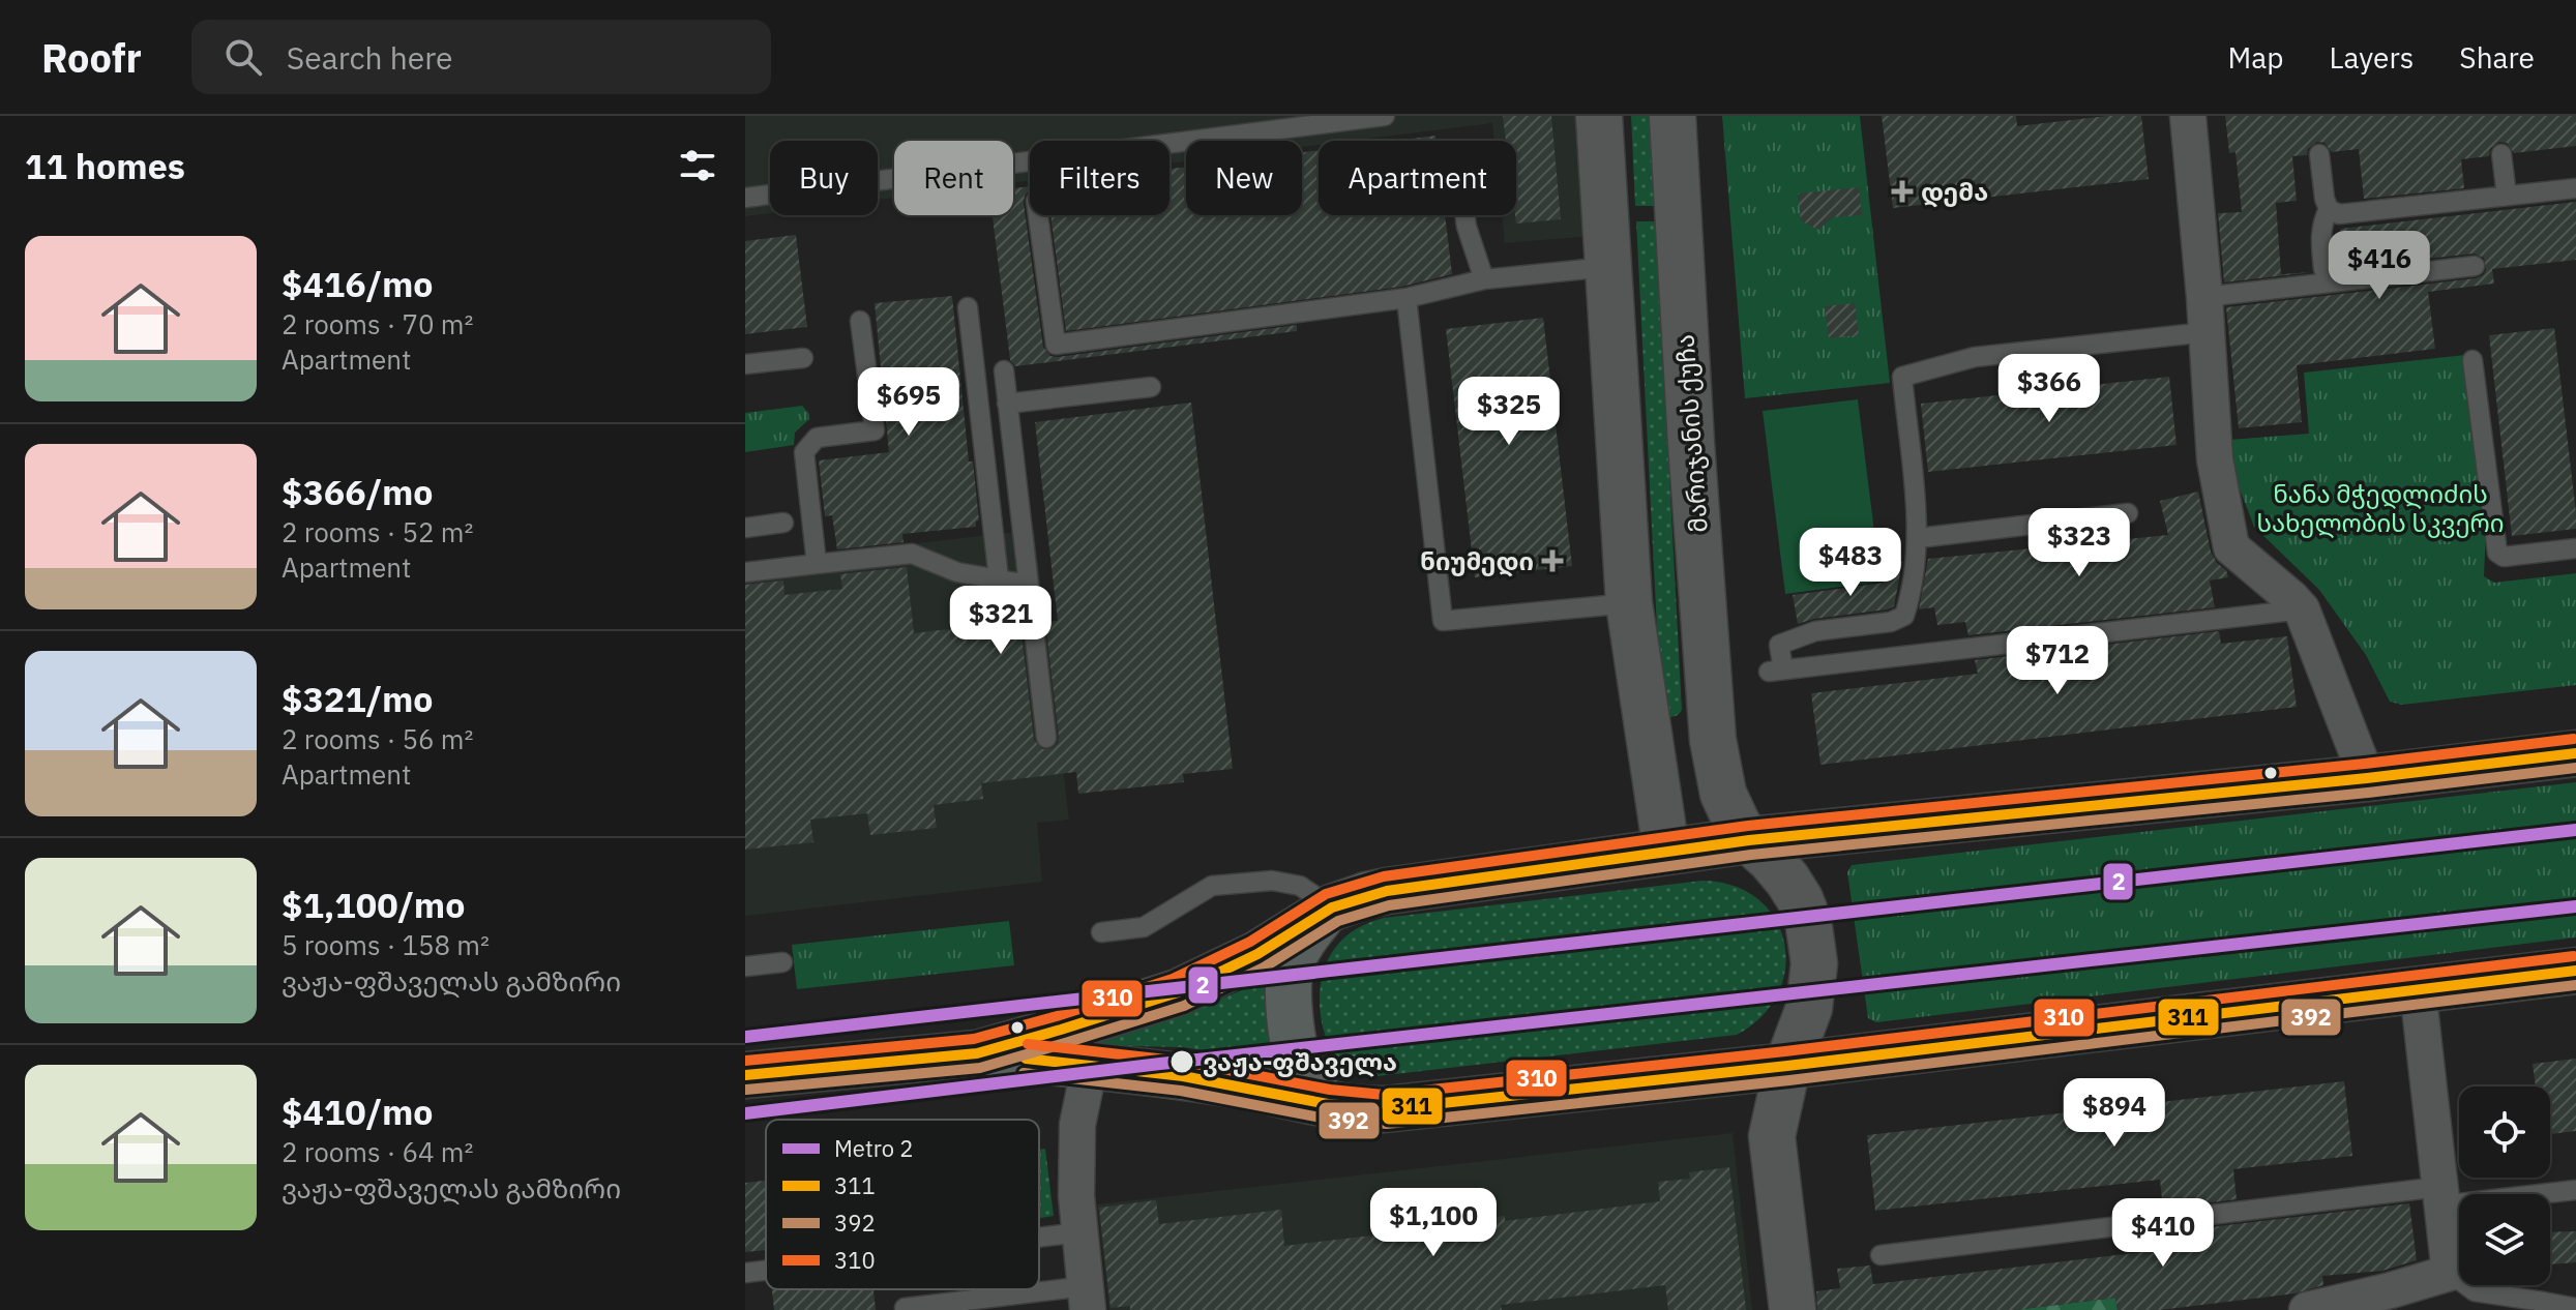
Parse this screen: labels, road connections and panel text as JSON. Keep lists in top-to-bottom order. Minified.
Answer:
{"streets":{"street":["მარიჯანის ქუჩა"]},"parks":["ნანა მჭედლიძის სახელობის სკვერი"],"places":{"health":["დემა","ნიუმედი"],"other":["ვაჟა-ფშაველა"]},"lines":["transit line 310","transit line 311","transit line 392","metro line 2"],"legend":["Metro 2","311","392","310"],"page":{"header":"Roofr","search":"Search here","nav":["Map","Layers","Share"],"heading":"11 homes","chip":["Buy","Rent","Filters","New","Apartment"],"list":[{"name":"$416/mo","note":"2 rooms · 70 m² · Apartment"},{"name":"$366/mo","note":"2 rooms · 52 m² · Apartment"},{"name":"$321/mo","note":"2 rooms · 56 m² · Apartment"},{"name":"$1,100/mo","note":"5 rooms · 158 m² · ვაჟა-ფშაველას გამზირი"},{"name":"$410/mo","note":"2 rooms · 64 m² · ვაჟა-ფშაველას გამზირი"}],"price":["$416","$366","$695","$325","$323","$483","$321","$712","$894","$1,100","$410"]}}
